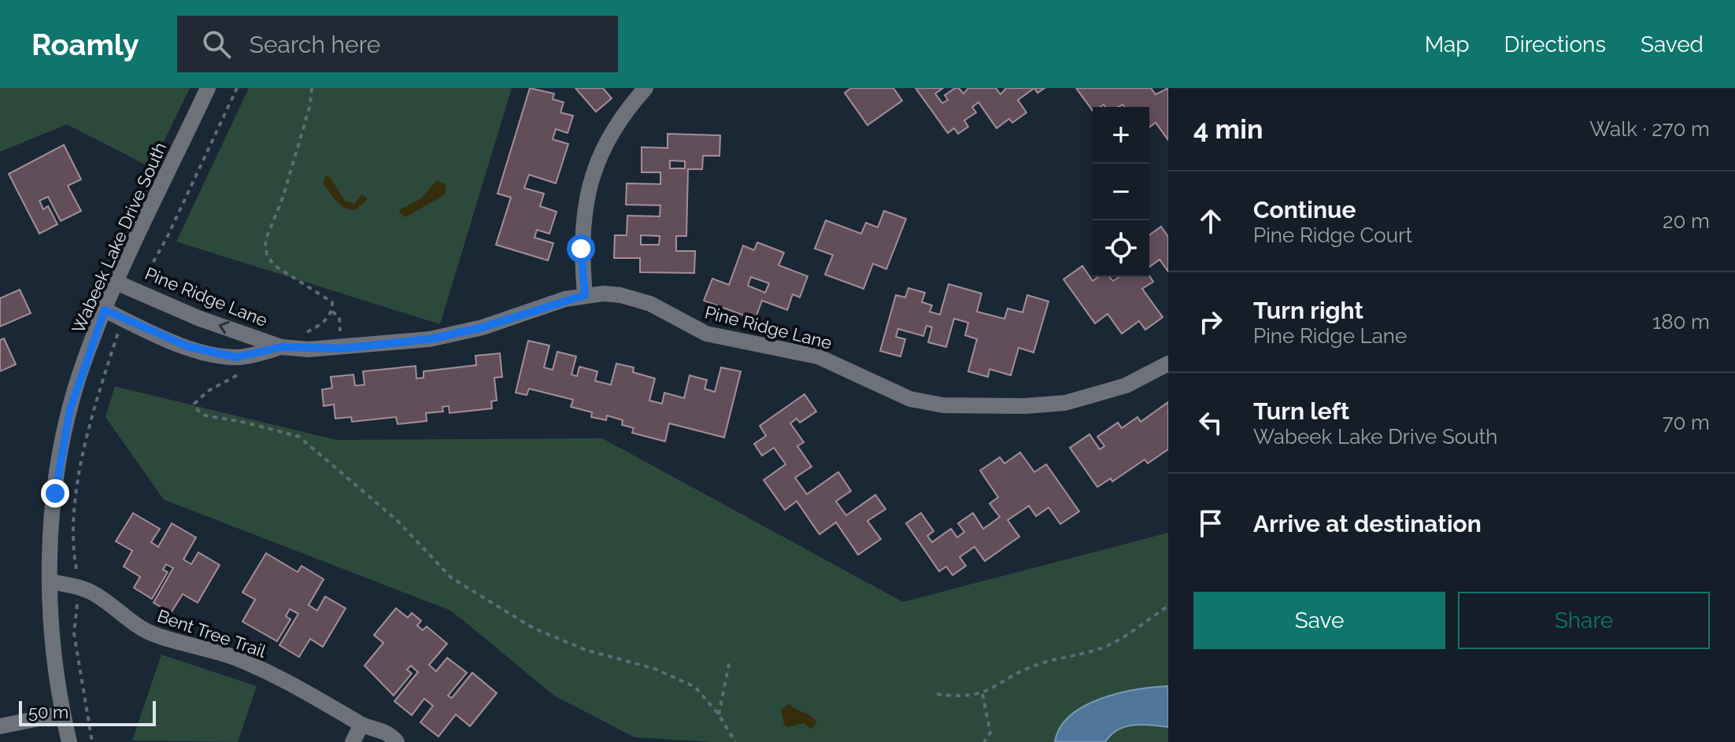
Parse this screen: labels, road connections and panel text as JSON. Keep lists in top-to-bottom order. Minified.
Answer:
{"streets":{"street":["Wabeek Lake Drive South","Pine Ridge Lane","Bent Tree Trail"]},"crossings":[["Wabeek Lake Drive South","Pine Ridge Lane"],["Wabeek Lake Drive South","Bent Tree Trail"]],"scale_bar":"50 m","page":{"header":"Roamly","search":"Search here","nav":["Map","Directions","Saved"],"heading":["4 min","Walk · 270 m"],"map_buttons":["+","−"],"list":[["Continue","Pine Ridge Court","20 m"],["Turn right","Pine Ridge Lane","180 m"],["Turn left","Wabeek Lake Drive South","70 m"],"Arrive at destination"],"buttons":["Save","Share"],"scale":"50 m"}}
